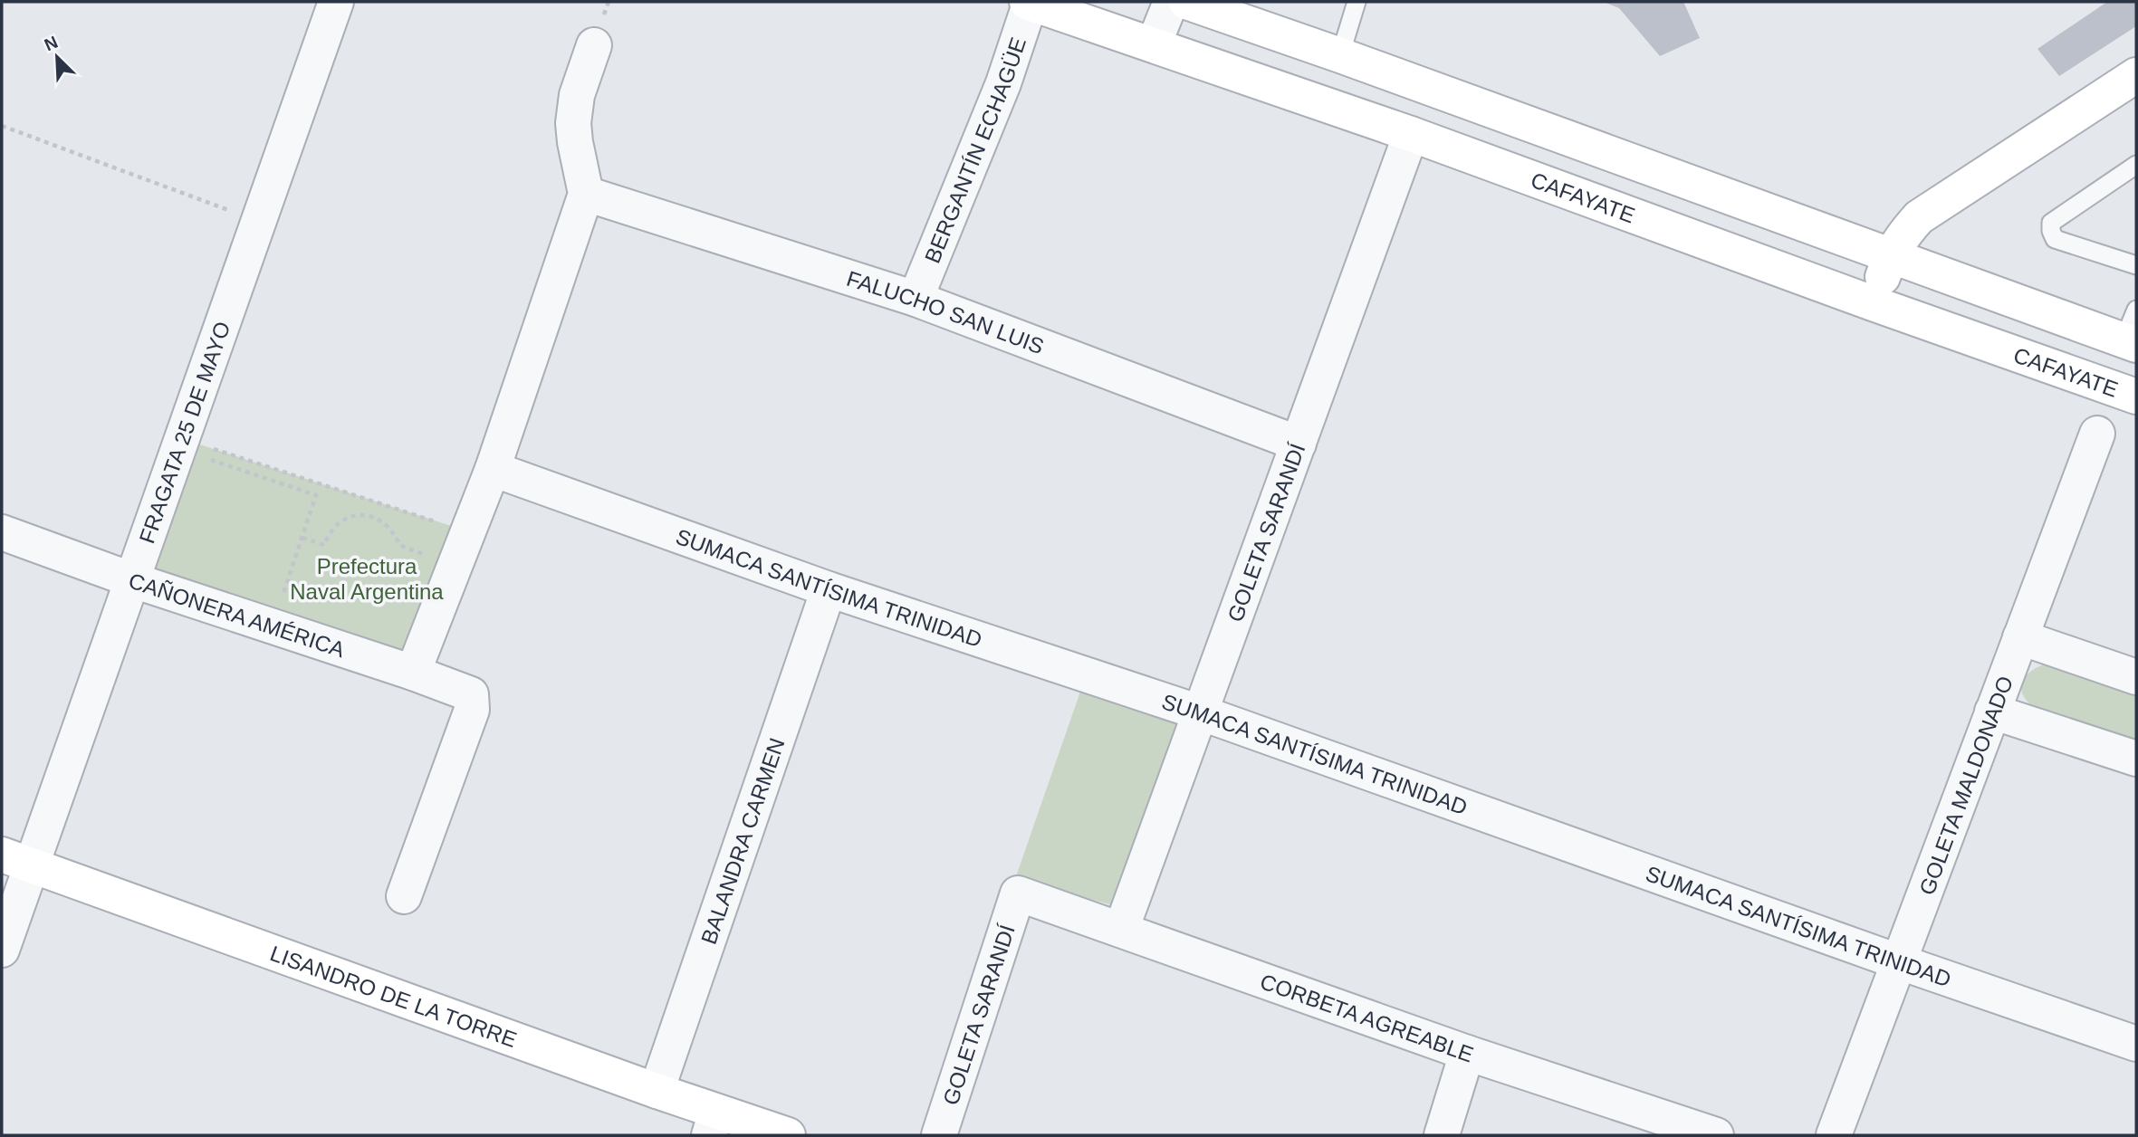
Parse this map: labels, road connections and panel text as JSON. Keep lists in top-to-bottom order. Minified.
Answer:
{"streets":{"street":["BERGANTÍN ECHAGÜE","CAFAYATE","FALUCHO SAN LUIS","FRAGATA 25 DE MAYO","GOLETA SARANDÍ","SUMACA SANTÍSIMA TRINIDAD","CAÑONERA AMÉRICA","GOLETA MALDONADO","BALANDRA CARMEN","LISANDRO DE LA TORRE","CORBETA AGREABLE"]},"crossings":[["BERGANTÍN ECHAGÜE","CAFAYATE"],["BERGANTÍN ECHAGÜE","FALUCHO SAN LUIS"],["CAFAYATE","GOLETA SARANDÍ"],["FALUCHO SAN LUIS","GOLETA SARANDÍ"],["FRAGATA 25 DE MAYO","CAÑONERA AMÉRICA"],["FRAGATA 25 DE MAYO","LISANDRO DE LA TORRE"],["GOLETA SARANDÍ","SUMACA SANTÍSIMA TRINIDAD"],["GOLETA SARANDÍ","CORBETA AGREABLE"],["SUMACA SANTÍSIMA TRINIDAD","GOLETA MALDONADO"],["SUMACA SANTÍSIMA TRINIDAD","BALANDRA CARMEN"],["BALANDRA CARMEN","LISANDRO DE LA TORRE"]],"parks":["Prefectura Naval Argentina"],"north":"top left"}
